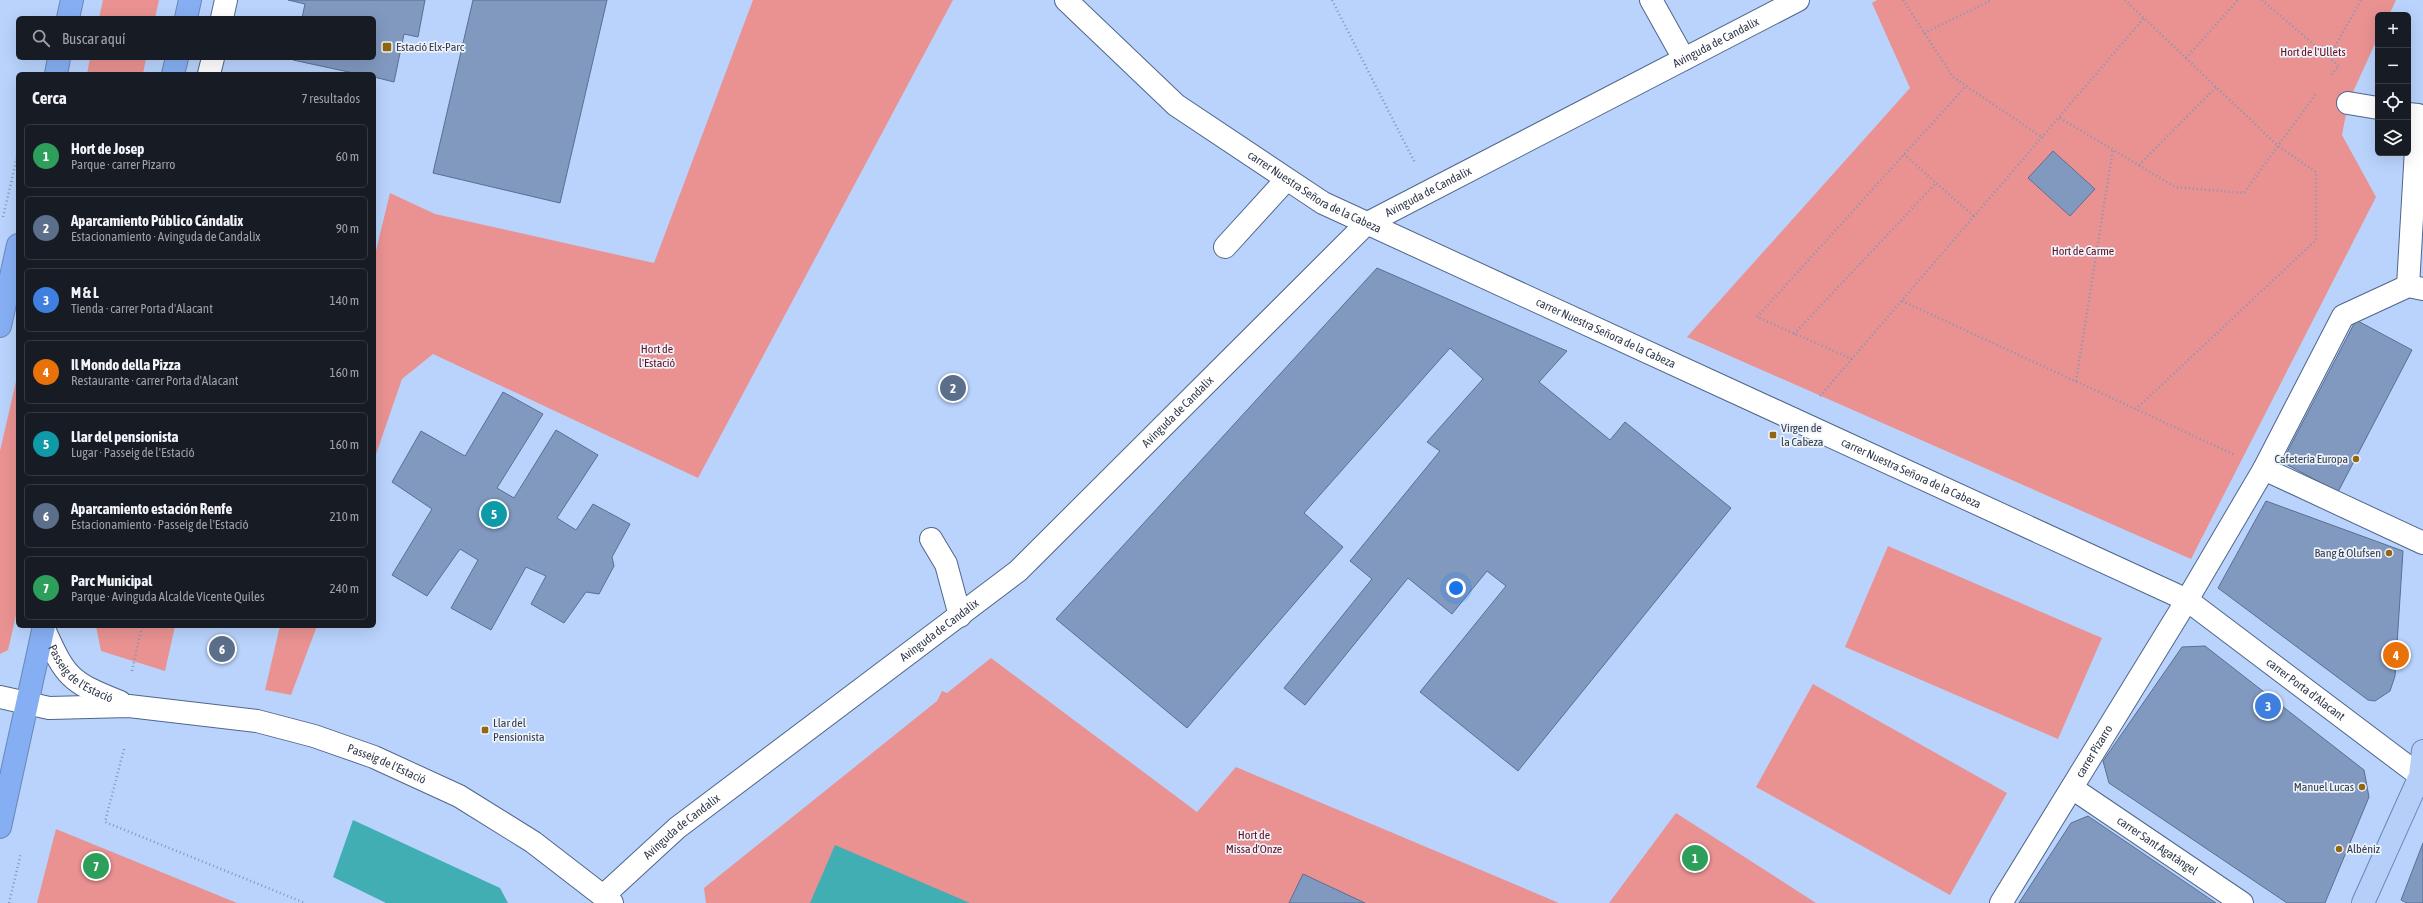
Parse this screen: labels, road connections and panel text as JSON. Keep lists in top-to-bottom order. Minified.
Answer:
{"streets":{"street":["Avinguda de Candalix","carrer Nuestra Señora de la Cabeza","Passeig de l'Estació","carrer Porta d'Alacant","carrer Pizarro","carrer Sant Agatàngel"]},"crossings":[["Avinguda de Candalix","carrer Nuestra Señora de la Cabeza"],["Avinguda de Candalix","Passeig de l'Estació"],["carrer Nuestra Señora de la Cabeza","carrer Porta d'Alacant"],["carrer Nuestra Señora de la Cabeza","carrer Pizarro"],["carrer Porta d'Alacant","carrer Pizarro"],["carrer Pizarro","carrer Sant Agatàngel"]],"parks":["Hort de l'Ullets","Hort de Carme","Hort de l'Estació","Hort de Missa d'Onze"],"places":{"transit":["Estació Elx-Parc","Virgen de la Cabeza","Llar del Pensionista"],"other":["Cafetería Europa","Bang & Olufsen","Manuel Lucas","Albéniz"]},"page":{"map_buttons":["+","−"],"search":"Buscar aquí","heading":["Cerca","7 resultados"],"list":[{"mark":"1","name":"Hort de Josep","note":"Parque · carrer Pizarro","value":"60 m"},{"mark":"2","name":"Aparcamiento Público Cándalix","note":"Estacionamiento · Avinguda de Candalix","value":"90 m"},{"mark":"3","name":"M & L","note":"Tienda · carrer Porta d'Alacant","value":"140 m"},{"mark":"4","name":"Il Mondo della Pizza","note":"Restaurante · carrer Porta d'Alacant","value":"160 m"},{"mark":"5","name":"Llar del pensionista","note":"Lugar · Passeig de l'Estació","value":"160 m"},{"mark":"6","name":"Aparcamiento estación Renfe","note":"Estacionamiento · Passeig de l'Estació","value":"210 m"},{"mark":"7","name":"Parc Municipal","note":"Parque · Avinguda Alcalde Vicente Quiles","value":"240 m"}],"pins":["2","5","6","4","3","1","7"]}}
